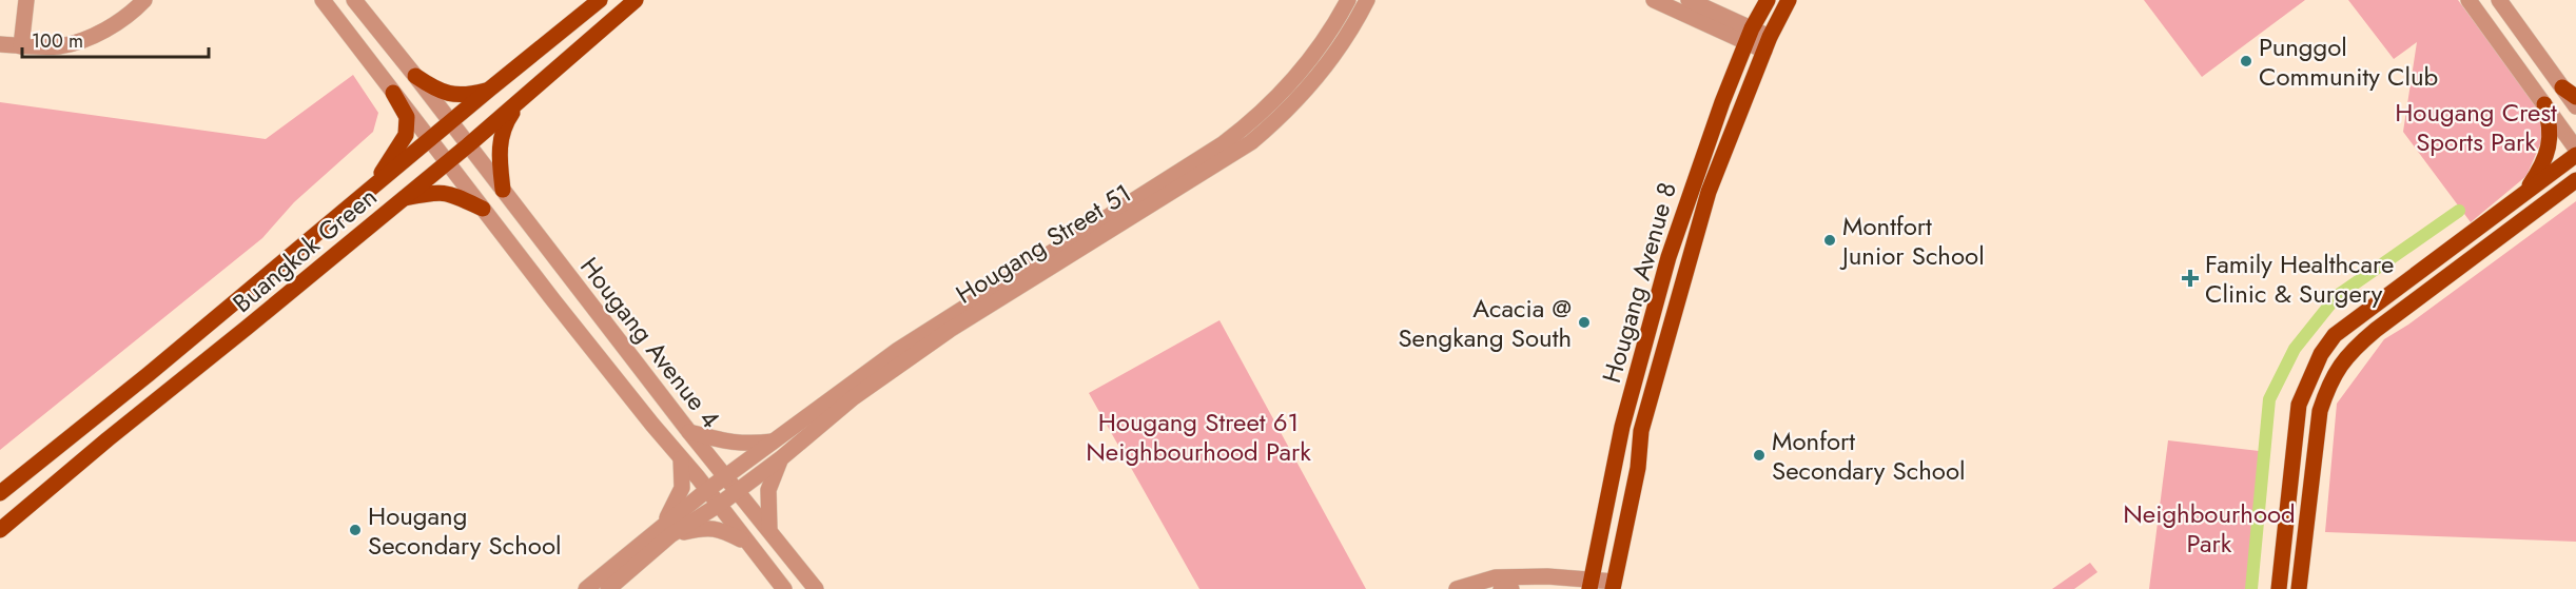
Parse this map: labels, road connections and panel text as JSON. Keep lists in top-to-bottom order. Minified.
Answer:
{"streets":{"main road":["Buangkok Green","Hougang Avenue 8"],"street":["Hougang Street 51","Hougang Avenue 4"]},"crossings":[["Hougang Street 51","Hougang Avenue 4"],["Buangkok Green","Hougang Avenue 4"]],"parks":["Hougang Crest Sports Park","Hougang Street 61 Neighbourhood Park","Neighbourhood Park"],"places":{"other":["Punggol Community Club","Montfort Junior School","Acacia @ Sengkang South","Monfort Secondary School","Hougang Secondary School"],"health":["Family Healthcare Clinic & Surgery"]},"scale_bar":"100 m"}
